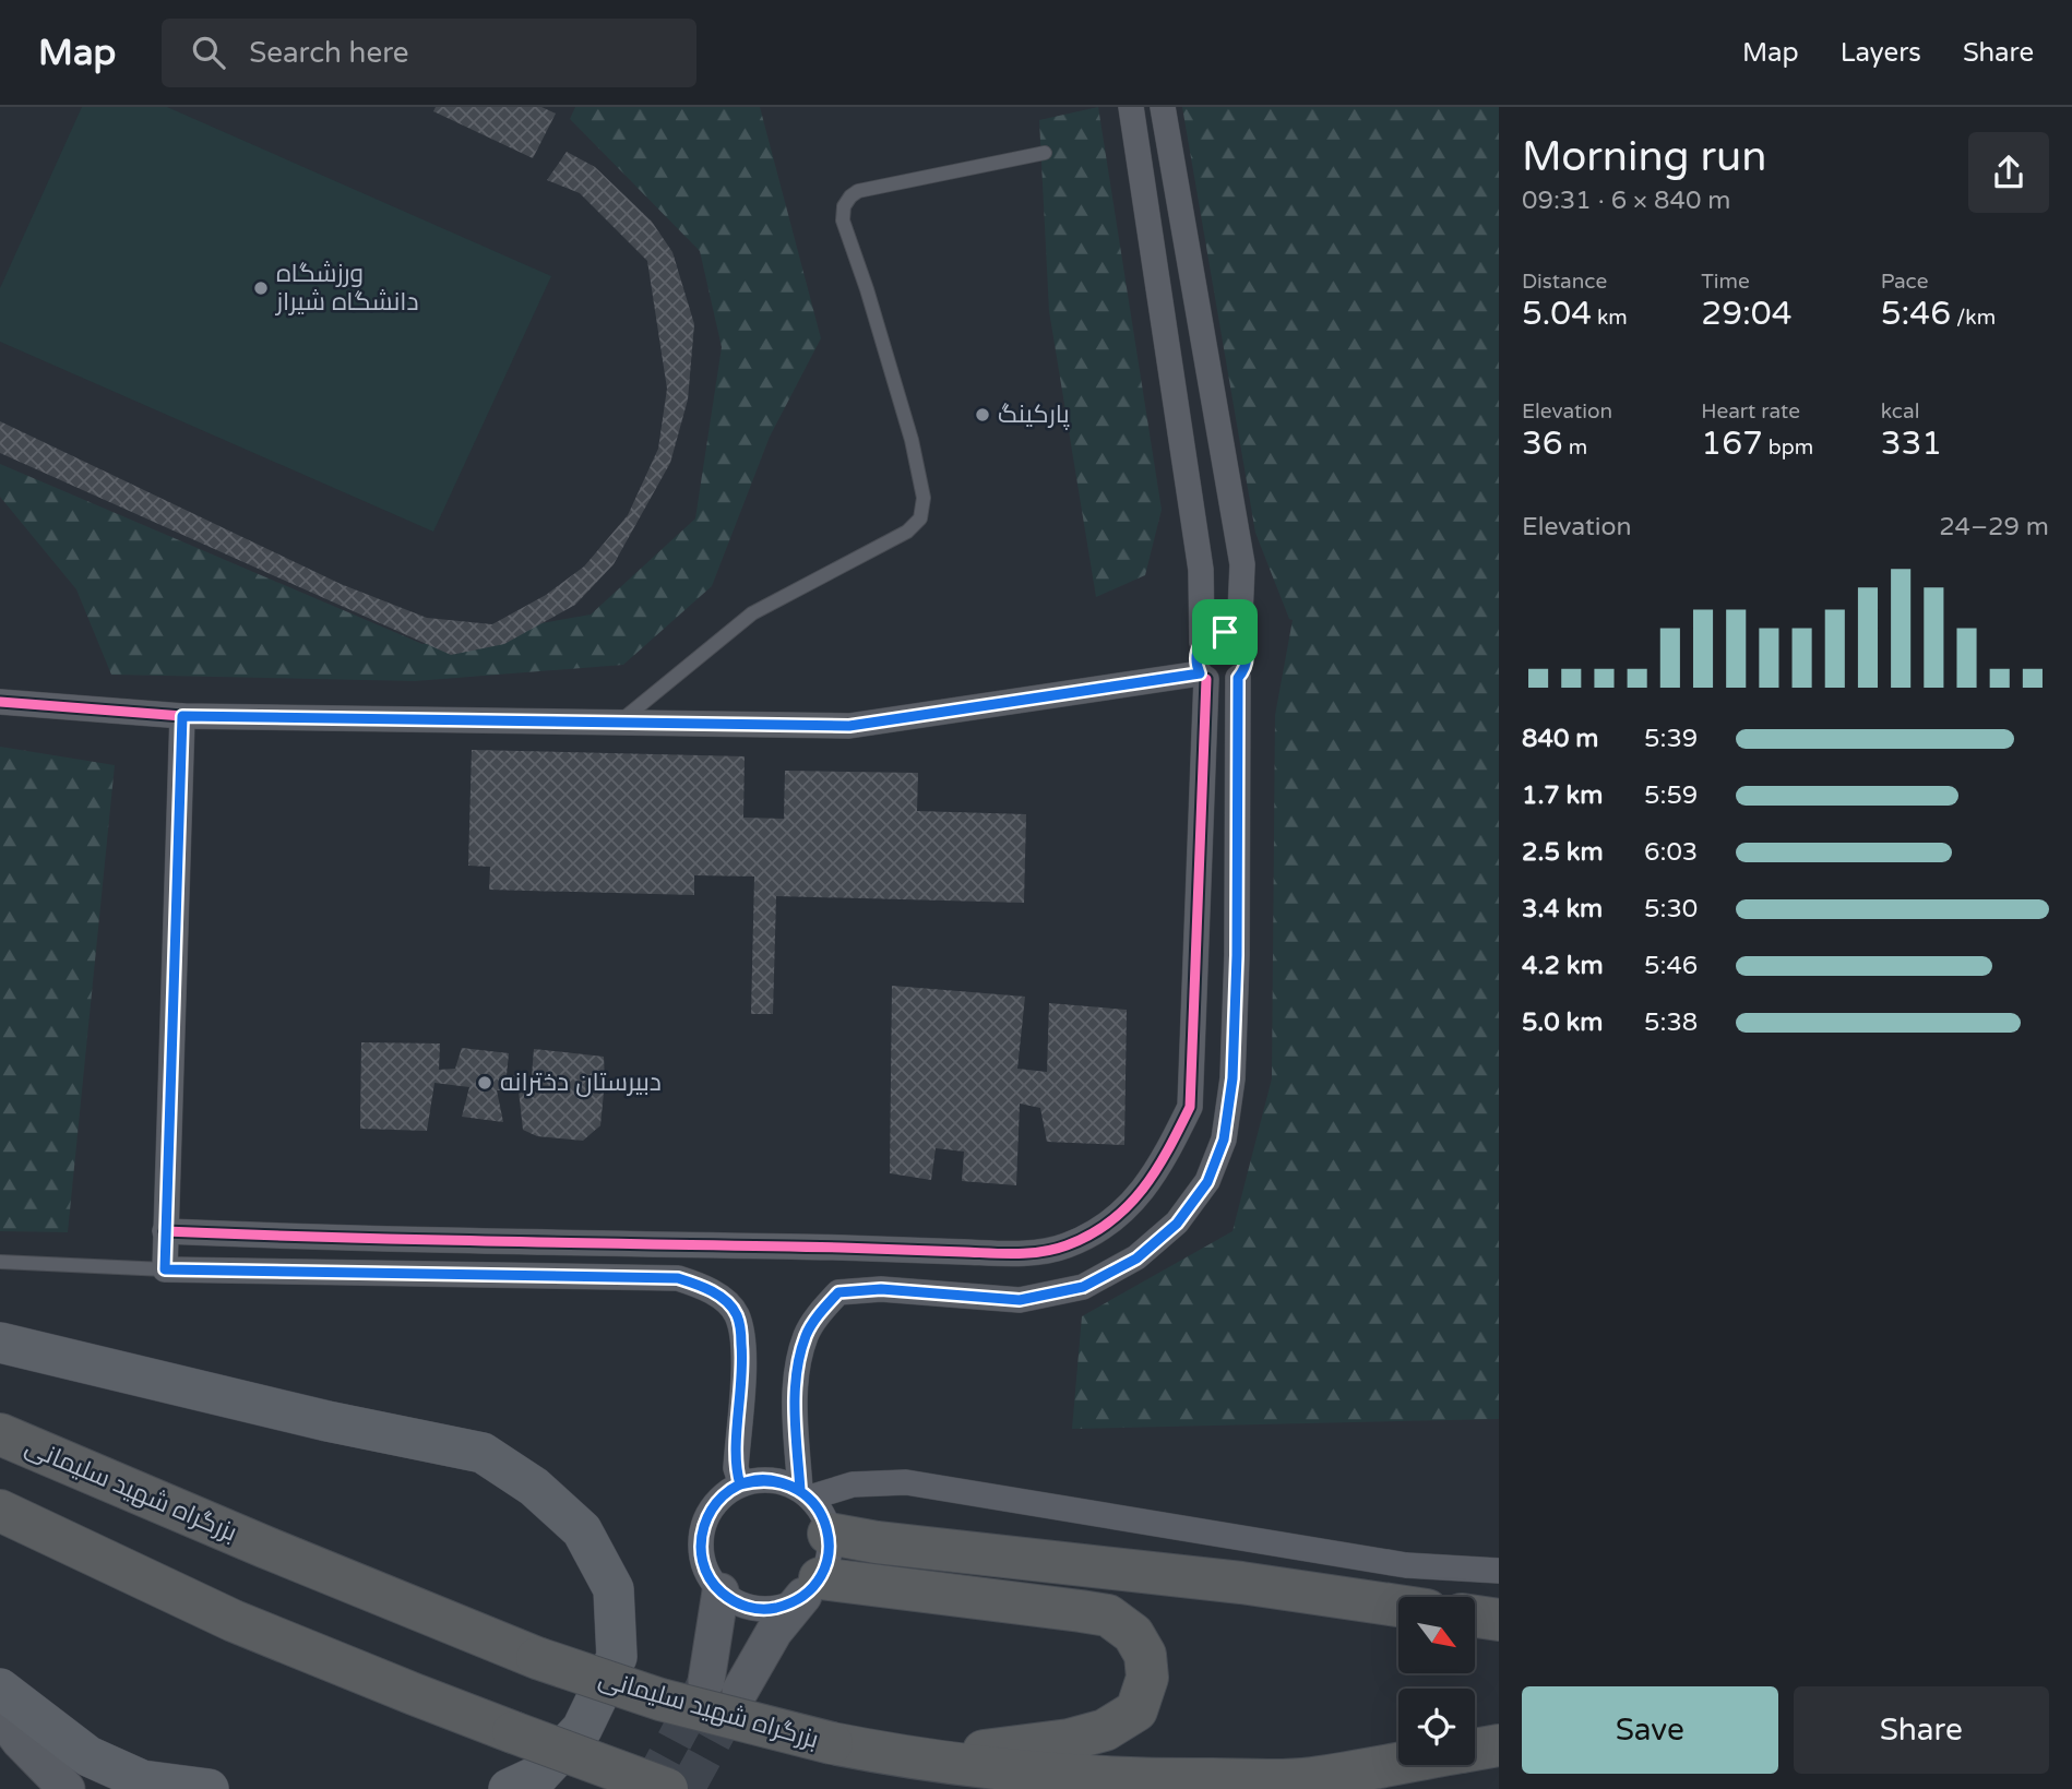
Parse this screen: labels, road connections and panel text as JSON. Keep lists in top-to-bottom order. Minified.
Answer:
{"streets":{"highway":["بزرگراه شهید سلیمانی"]},"places":["ورزشگاه دانشگاه شیراز","پارکینگ","دبیرستان دخترانه"],"north":"bottom right","page":{"header":"Map","search":"Search here","nav":["Map","Layers","Share"],"heading":["Morning run","09:31 · 6 × 840 m"],"stats":[["Distance","5.04 km"],["Time","29:04"],["Pace","5:46 /km"],["Elevation","36 m"],["Heart rate","167 bpm"],["kcal","331"]],"chart":["Elevation","24–29 m"],"list":[{"name":"840 m","note":"5:39"},{"name":"1.7 km","note":"5:59"},{"name":"2.5 km","note":"6:03"},{"name":"3.4 km","note":"5:30"},{"name":"4.2 km","note":"5:46"},{"name":"5.0 km","note":"5:38"}],"buttons":["Save","Share"]}}
